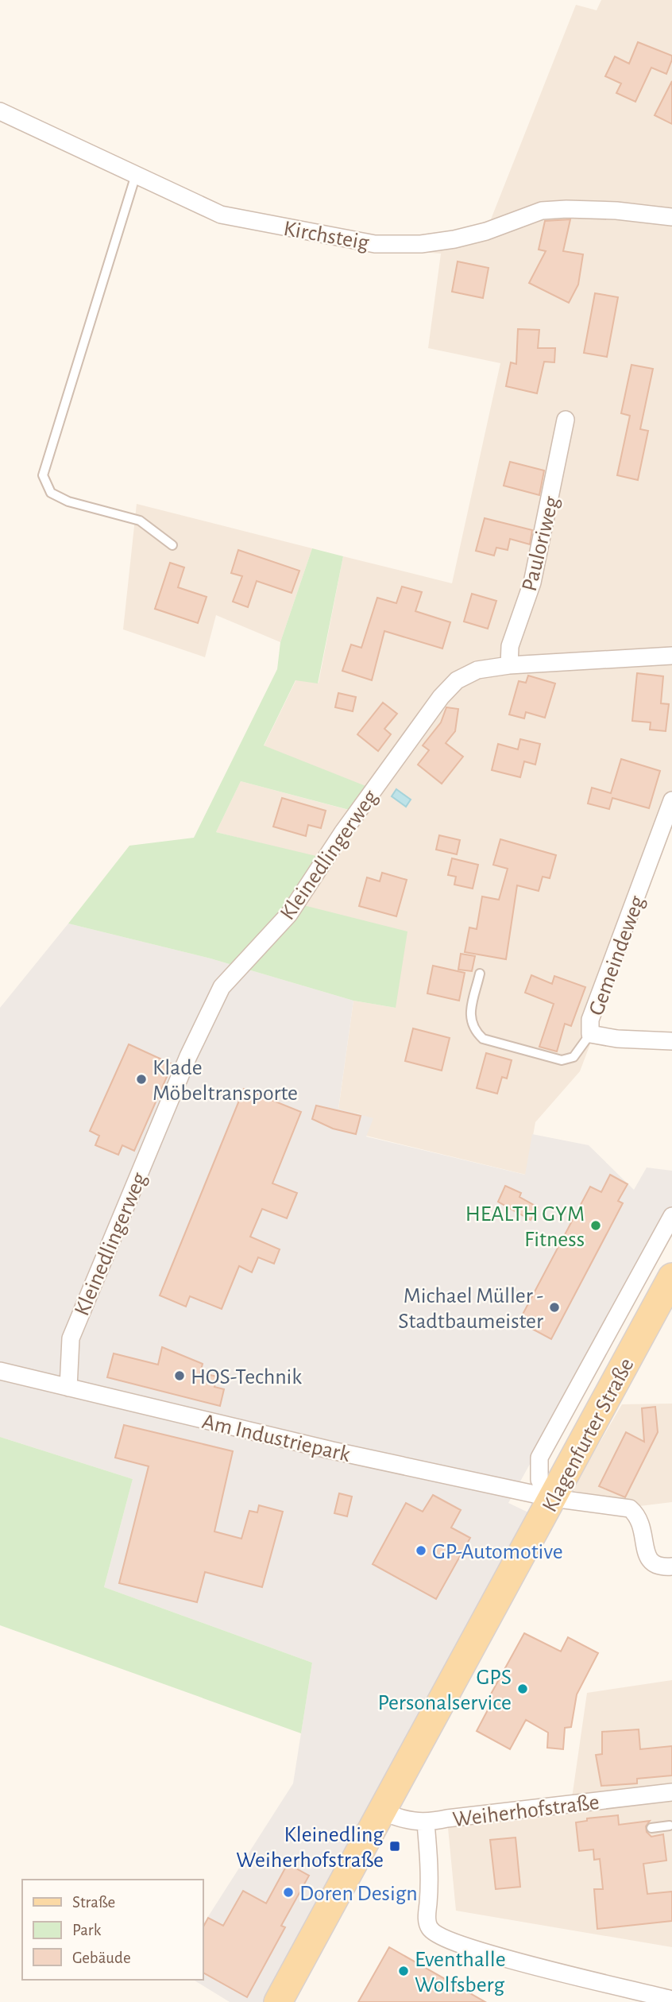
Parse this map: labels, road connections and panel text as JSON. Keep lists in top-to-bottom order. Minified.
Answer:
{"streets":{"main road":["Klagenfurter Straße"],"street":["Kirchsteig","Pauloriweg","Kleinedlingerweg","Gemeindeweg","Am Industriepark","Weiherhofstraße"]},"crossings":[["Pauloriweg","Kleinedlingerweg"],["Kleinedlingerweg","Am Industriepark"],["Klagenfurter Straße","Am Industriepark"],["Klagenfurter Straße","Weiherhofstraße"]],"places":{"other":["Klade Möbeltransporte","HEALTH GYM Fitness","Michael Müller - Stadtbaumeister","HOS-Technik","GP-Automotive","GPS Personalservice","Doren Design","Eventhalle Wolfsberg"],"transit":["Kleinedling Weiherhofstraße"]},"legend":["Straße","Park","Gebäude"]}
